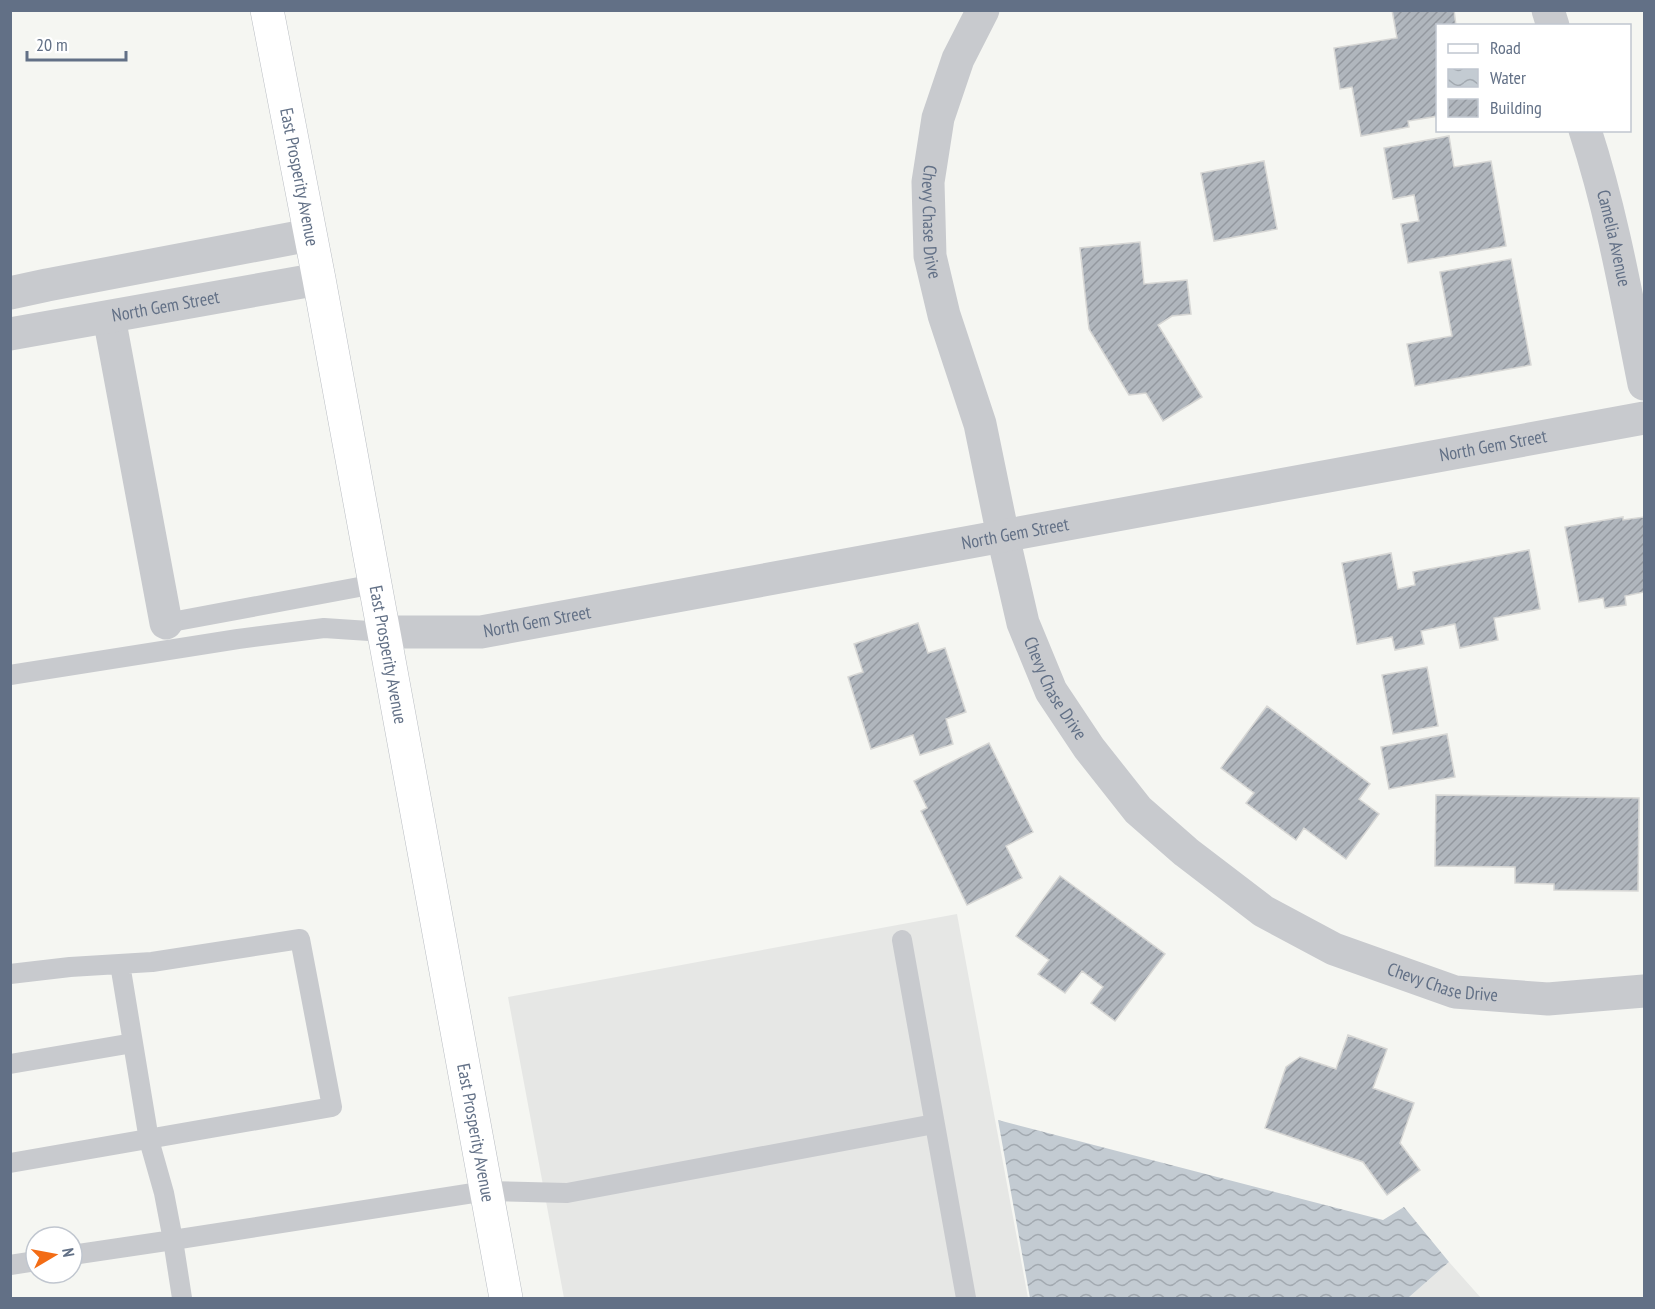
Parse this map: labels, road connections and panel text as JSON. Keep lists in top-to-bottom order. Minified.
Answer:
{"streets":{"main road":["East Prosperity Avenue"],"street":["Chevy Chase Drive","Camelia Avenue","North Gem Street"]},"crossings":[["East Prosperity Avenue","North Gem Street"],["Chevy Chase Drive","North Gem Street"]],"legend":["Road","Water","Building"],"scale_bar":"20 m","north":"right"}
